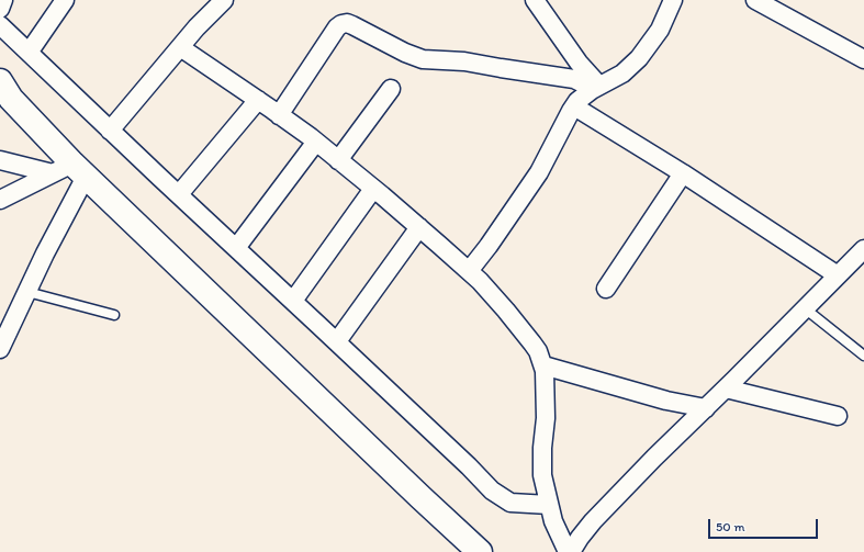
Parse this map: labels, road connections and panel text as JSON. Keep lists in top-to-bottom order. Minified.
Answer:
{"scale_bar":"50 m"}
